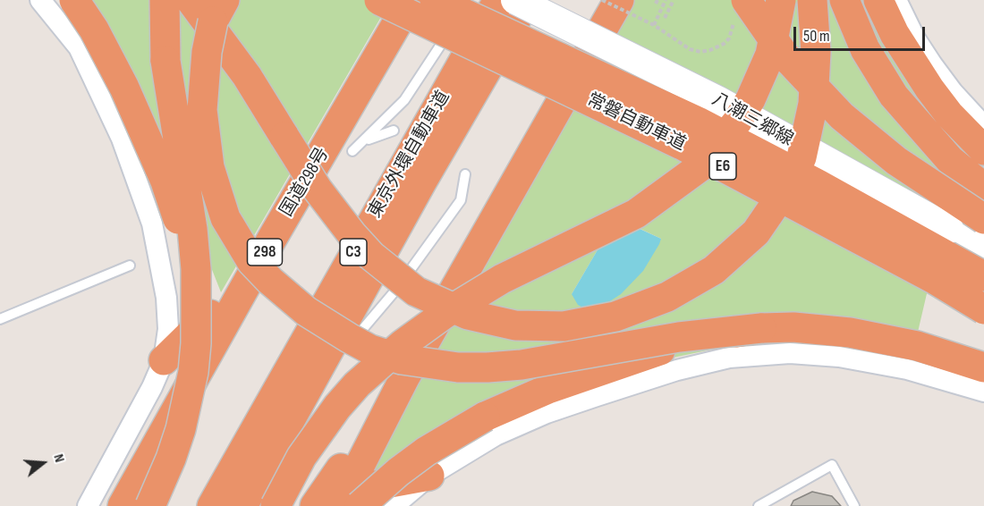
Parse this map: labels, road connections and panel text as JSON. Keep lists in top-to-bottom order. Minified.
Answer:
{"streets":{"highway":["常磐自動車道","東京外環自動車道","E6","国道298号","298","C3"],"main road":["八潮三郷線"]},"scale_bar":"50 m","north":"right"}
